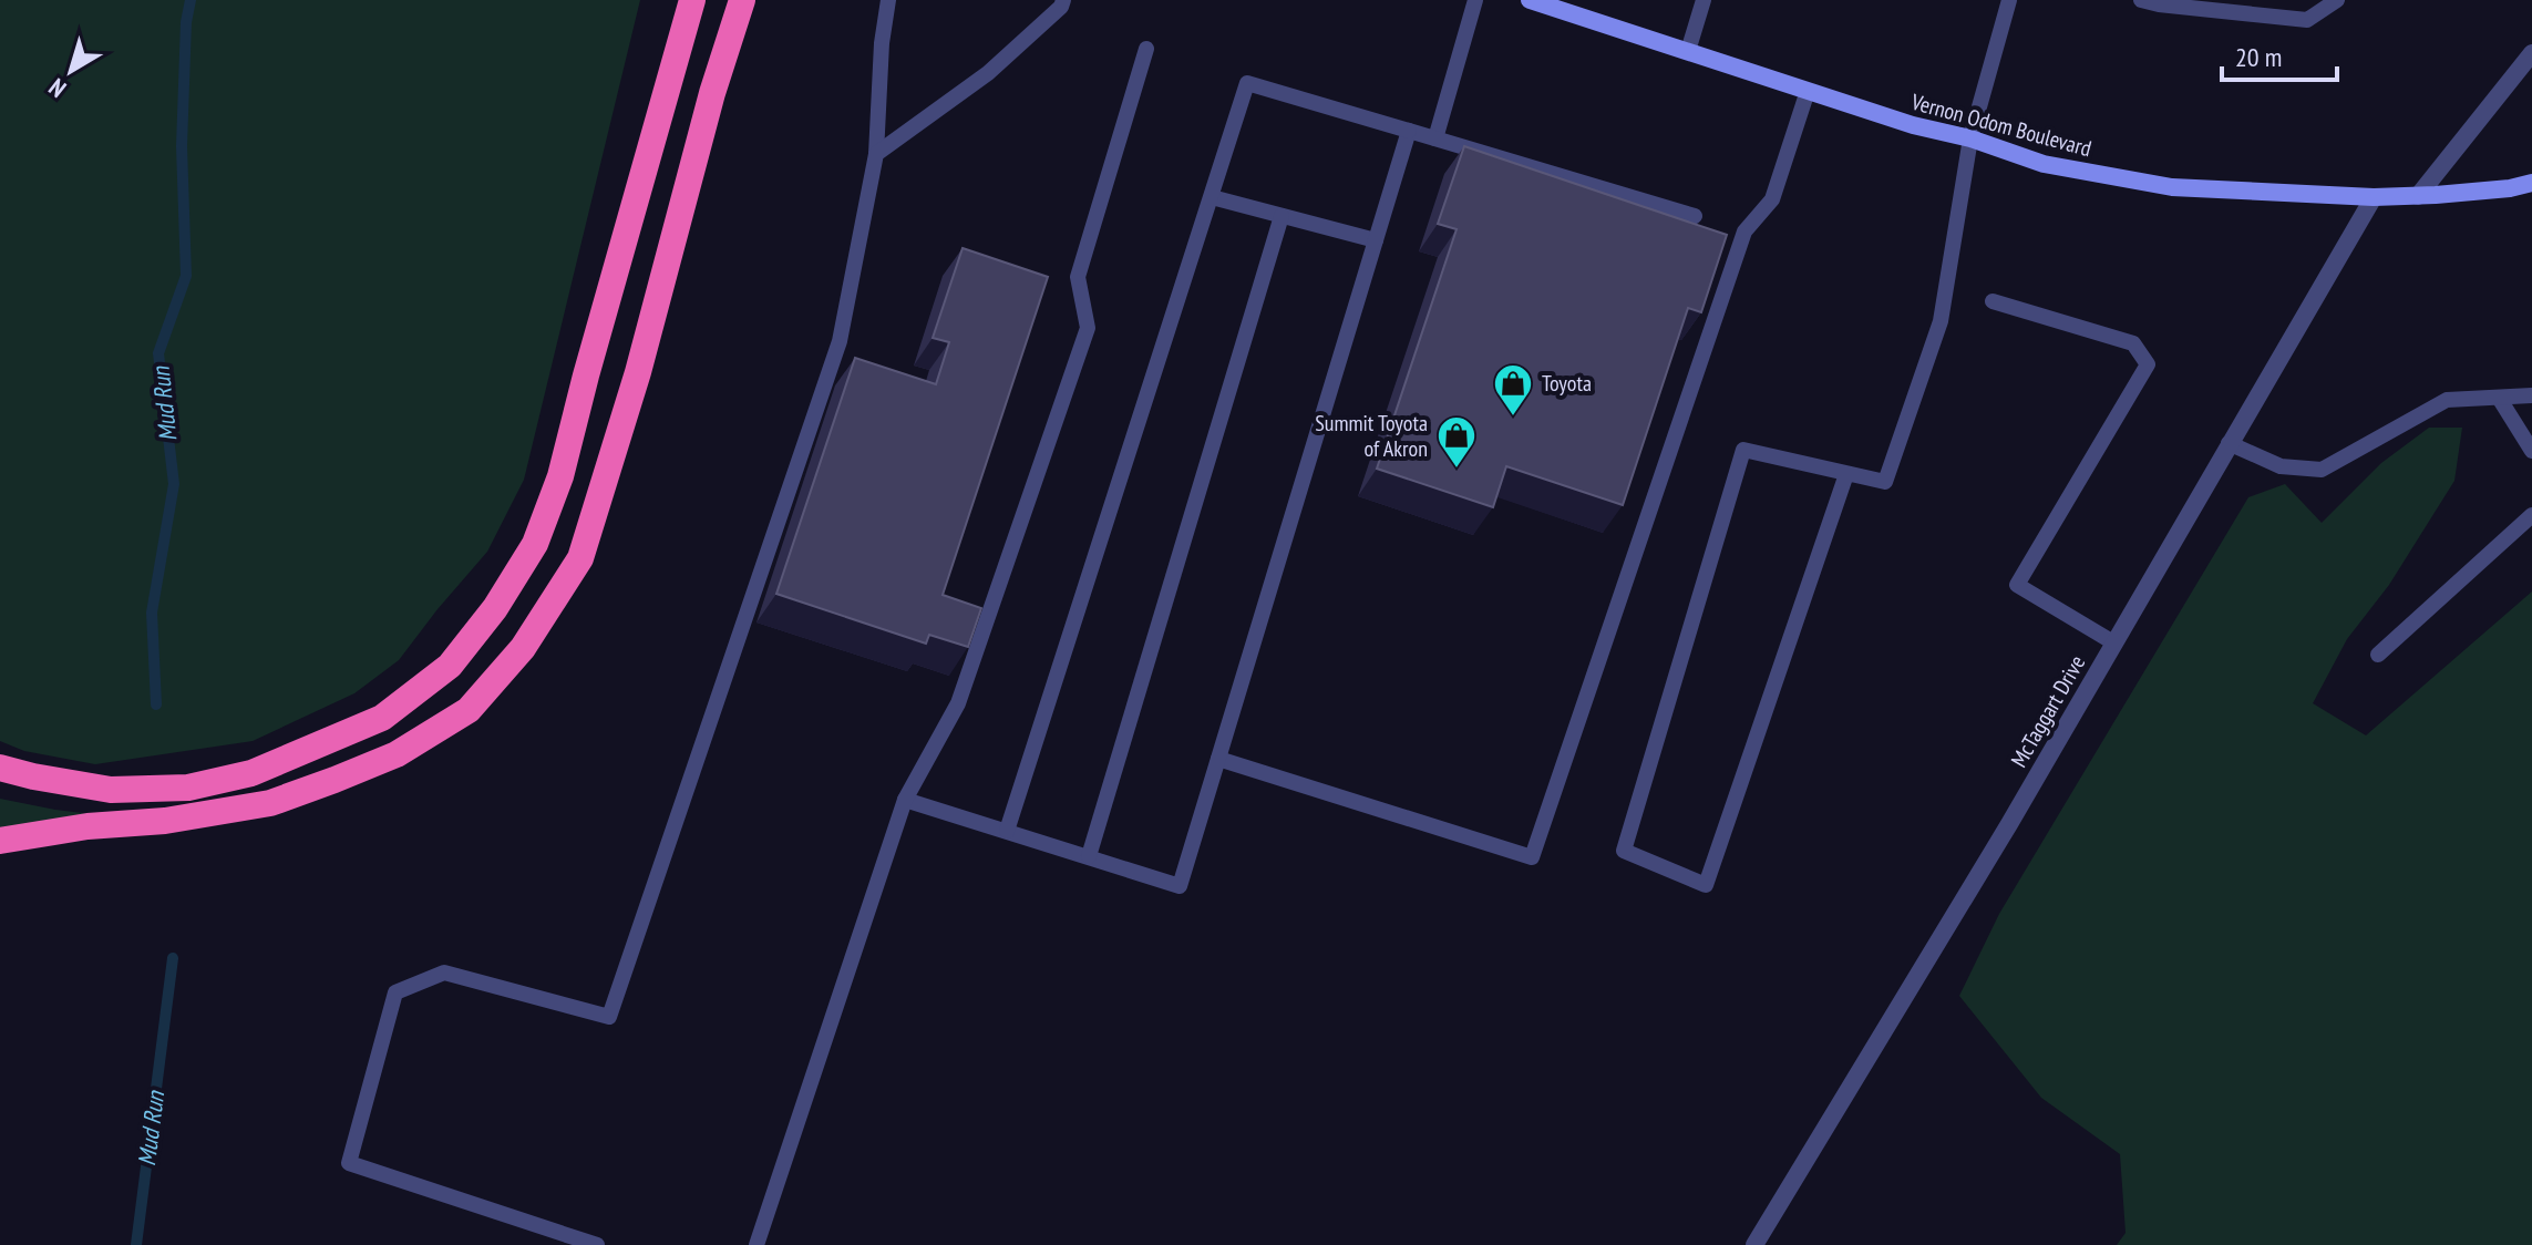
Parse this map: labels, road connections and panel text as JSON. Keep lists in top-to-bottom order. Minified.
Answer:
{"streets":{"main road":["Vernon Odom Boulevard"],"street":["McTaggart Drive"]},"crossings":[["Vernon Odom Boulevard","McTaggart Drive"]],"water":["Mud Run"],"places":{"shop":["Toyota","Summit Toyota of Akron"]},"scale_bar":"20 m","north":"bottom left"}
